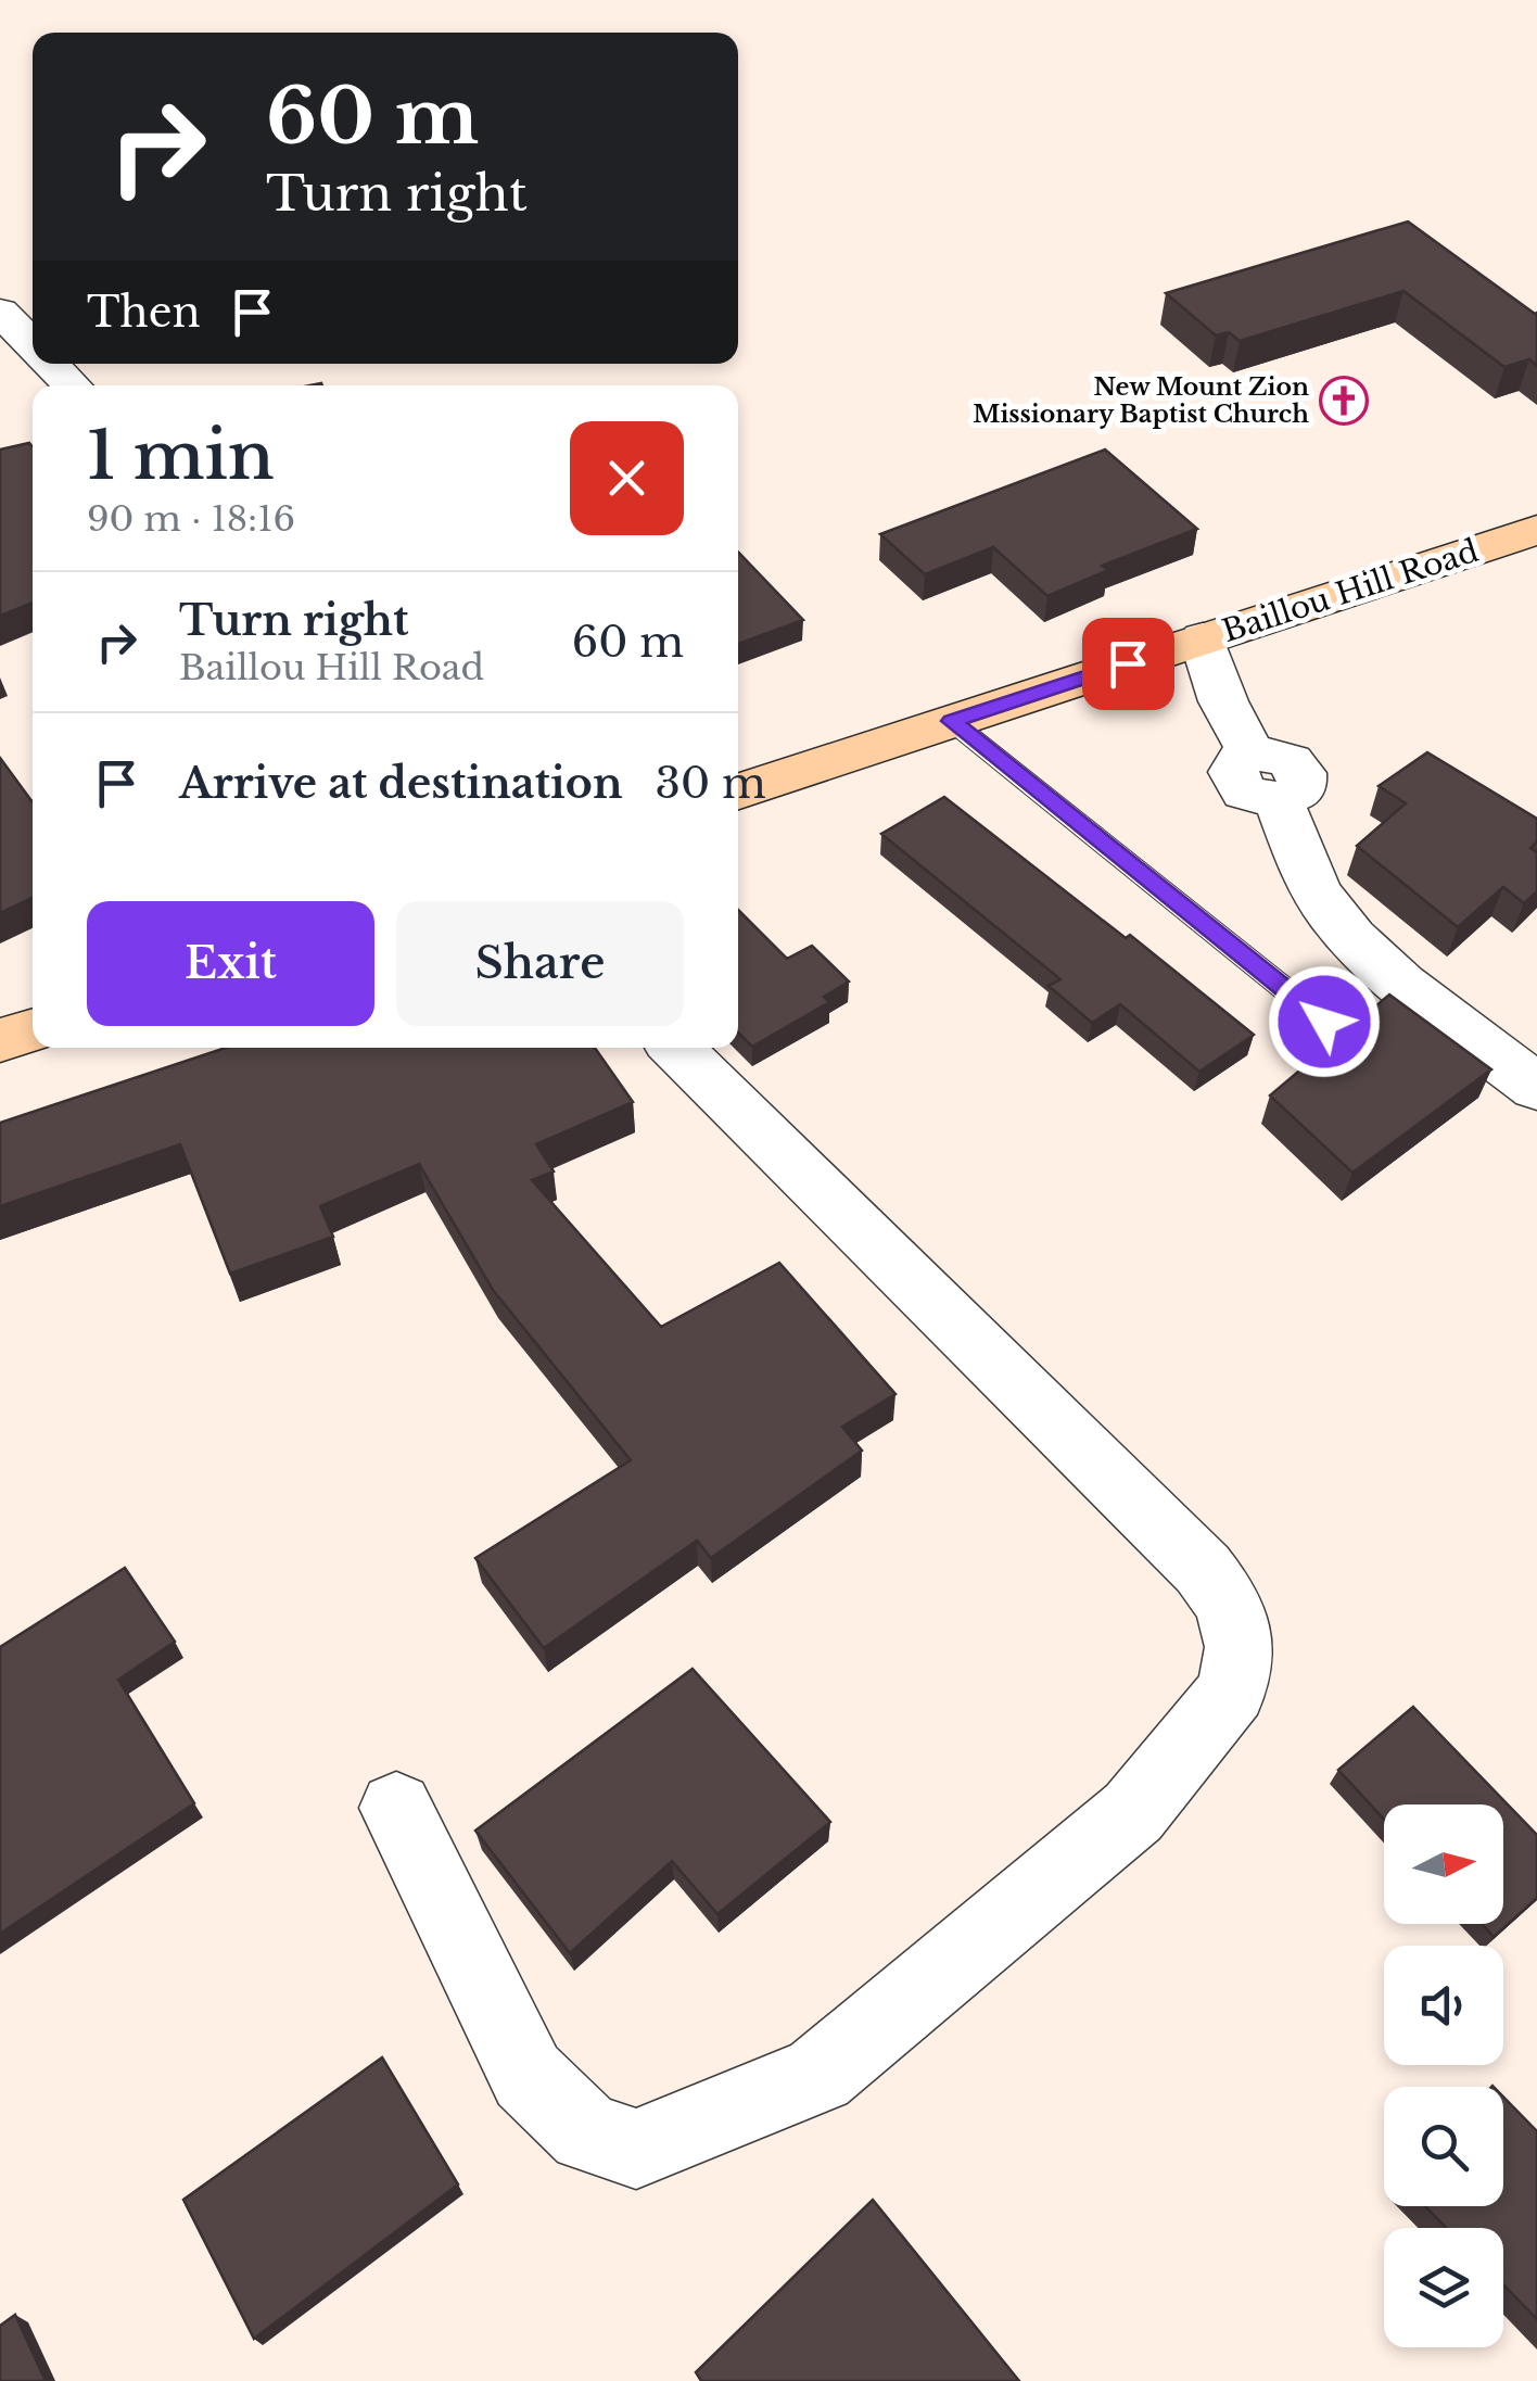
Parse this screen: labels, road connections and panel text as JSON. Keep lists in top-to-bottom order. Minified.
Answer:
{"streets":{"main road":["Baillou Hill Road"]},"places":{"church":["New Mount Zion Missionary Baptist Church"]},"north":"right","page":{"turn":["60 m","Turn right"],"then":"Then","heading":["1 min","90 m · 18:16"],"list":[{"name":"Turn right","note":"Baillou Hill Road","value":"60 m"},{"name":"Arrive at destination","value":"30 m"}],"buttons":["Exit","Share"]}}
